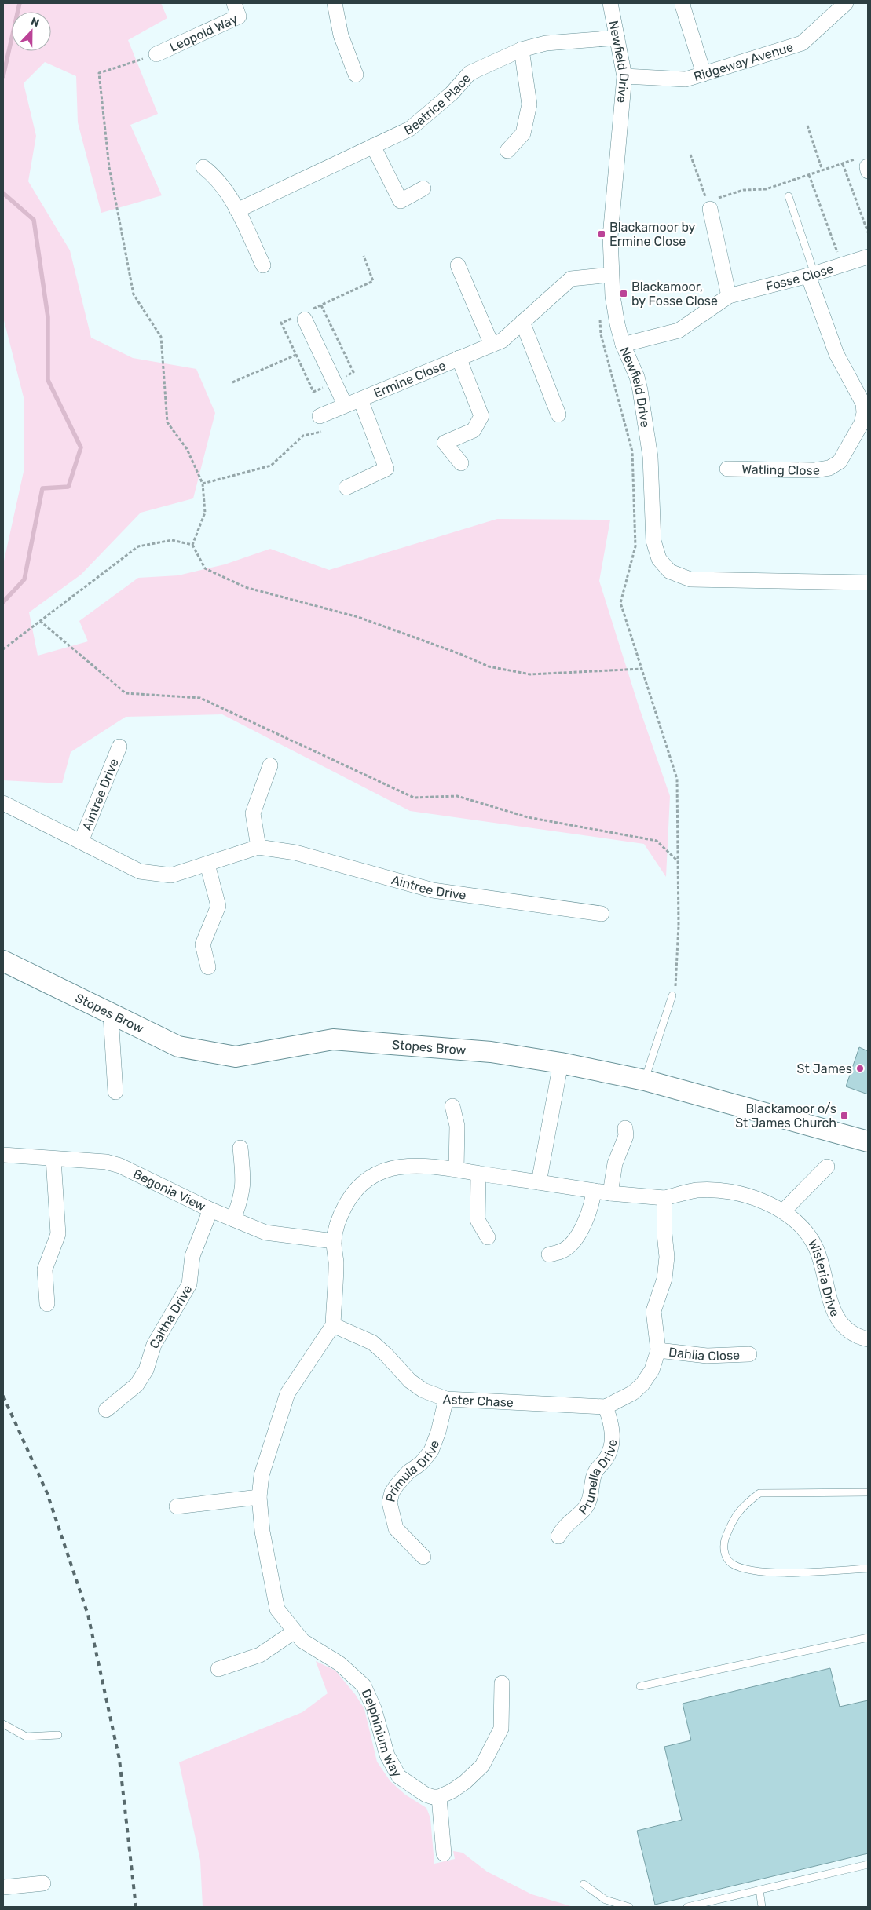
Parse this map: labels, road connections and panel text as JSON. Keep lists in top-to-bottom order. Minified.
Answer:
{"streets":{"main road":["Stopes Brow"],"street":["Leopold Way","Ridgeway Avenue","Newfield Drive","Beatrice Place","Fosse Close","Ermine Close","Watling Close","Aintree Drive","Begonia View","Wisteria Drive","Caltha Drive","Dahlia Close","Aster Chase","Primula Drive","Prunella Drive","Delphinium Way"]},"crossings":[["Ridgeway Avenue","Newfield Drive"],["Newfield Drive","Beatrice Place"],["Newfield Drive","Fosse Close"],["Newfield Drive","Ermine Close"],["Fosse Close","Watling Close"],["Begonia View","Caltha Drive"],["Wisteria Drive","Aster Chase"],["Dahlia Close","Aster Chase"],["Aster Chase","Primula Drive"],["Aster Chase","Prunella Drive"],["Aster Chase","Delphinium Way"]],"places":{"transit":["Blackamoor by Ermine Close","Blackamoor, by Fosse Close","Blackamoor o/s St James Church"],"other":["St James"]},"north":"top"}
